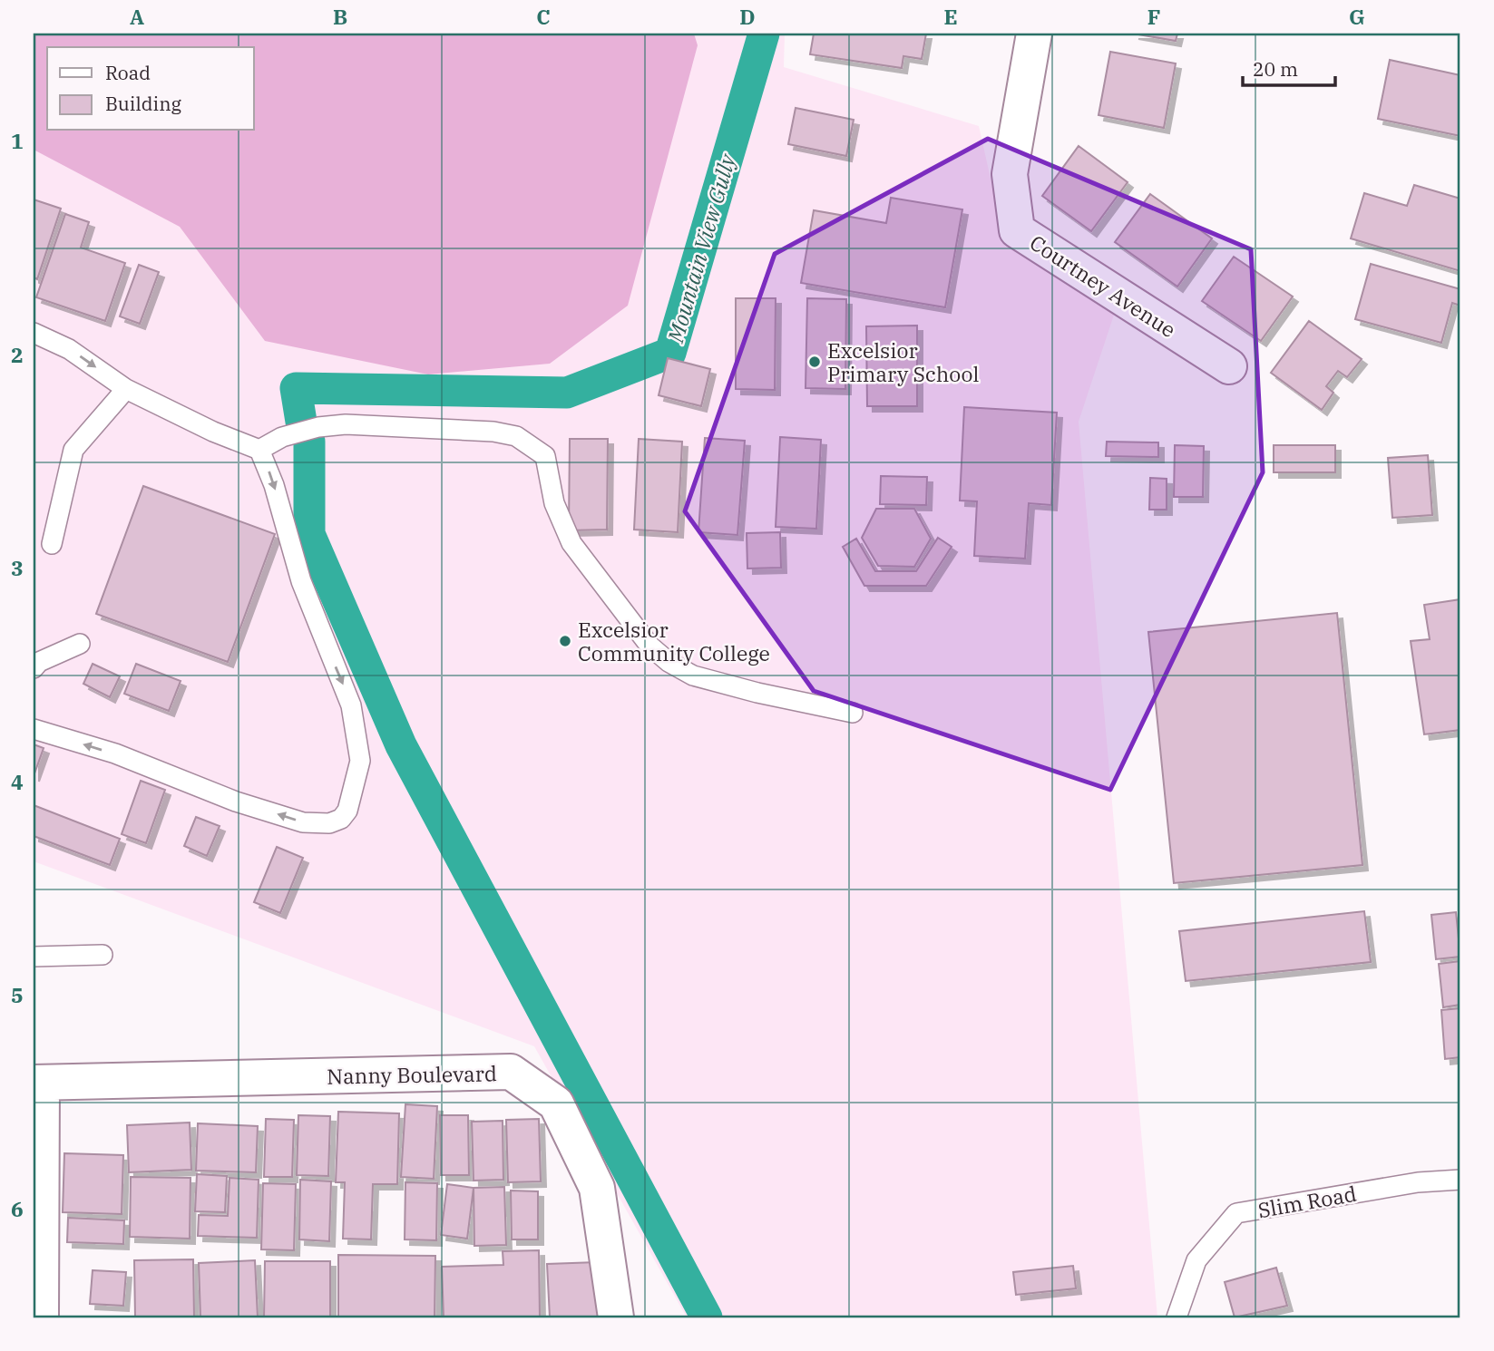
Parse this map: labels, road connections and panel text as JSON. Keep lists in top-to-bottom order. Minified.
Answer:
{"streets":{"street":["Courtney Avenue","Nanny Boulevard"],"lane":["Slim Road"]},"water":["Mountain View Gully"],"places":["Excelsior Primary School","Excelsior Community College"],"legend":["Road","Building"],"scale_bar":"20 m","grid":{"columns":["A","B","C","D","E","F","G"],"rows":["1","2","3","4","5","6"]}}
